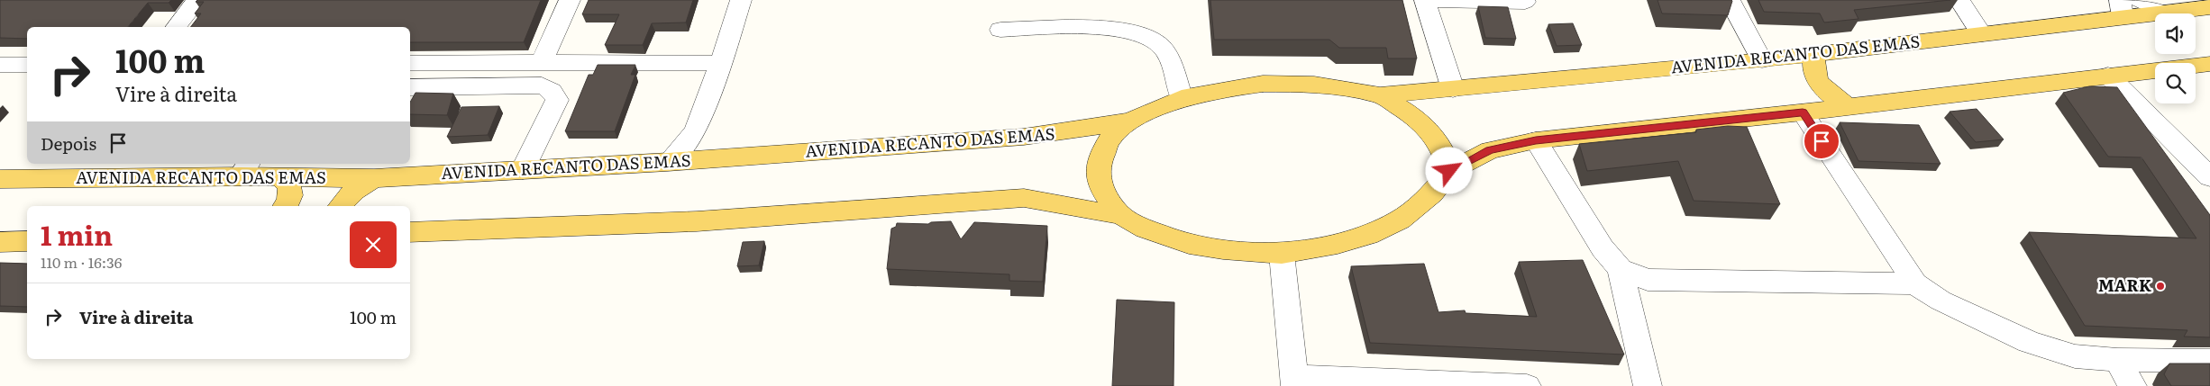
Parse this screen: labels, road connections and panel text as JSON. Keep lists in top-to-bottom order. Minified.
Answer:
{"streets":{"main road":["AVENIDA RECANTO DAS EMAS"]},"places":["MARK"],"page":{"turn":["100 m","Vire à direita"],"then":"Depois","heading":["1 min","110 m · 16:36"],"list":[{"name":"Vire à direita","value":"100 m"}]}}
